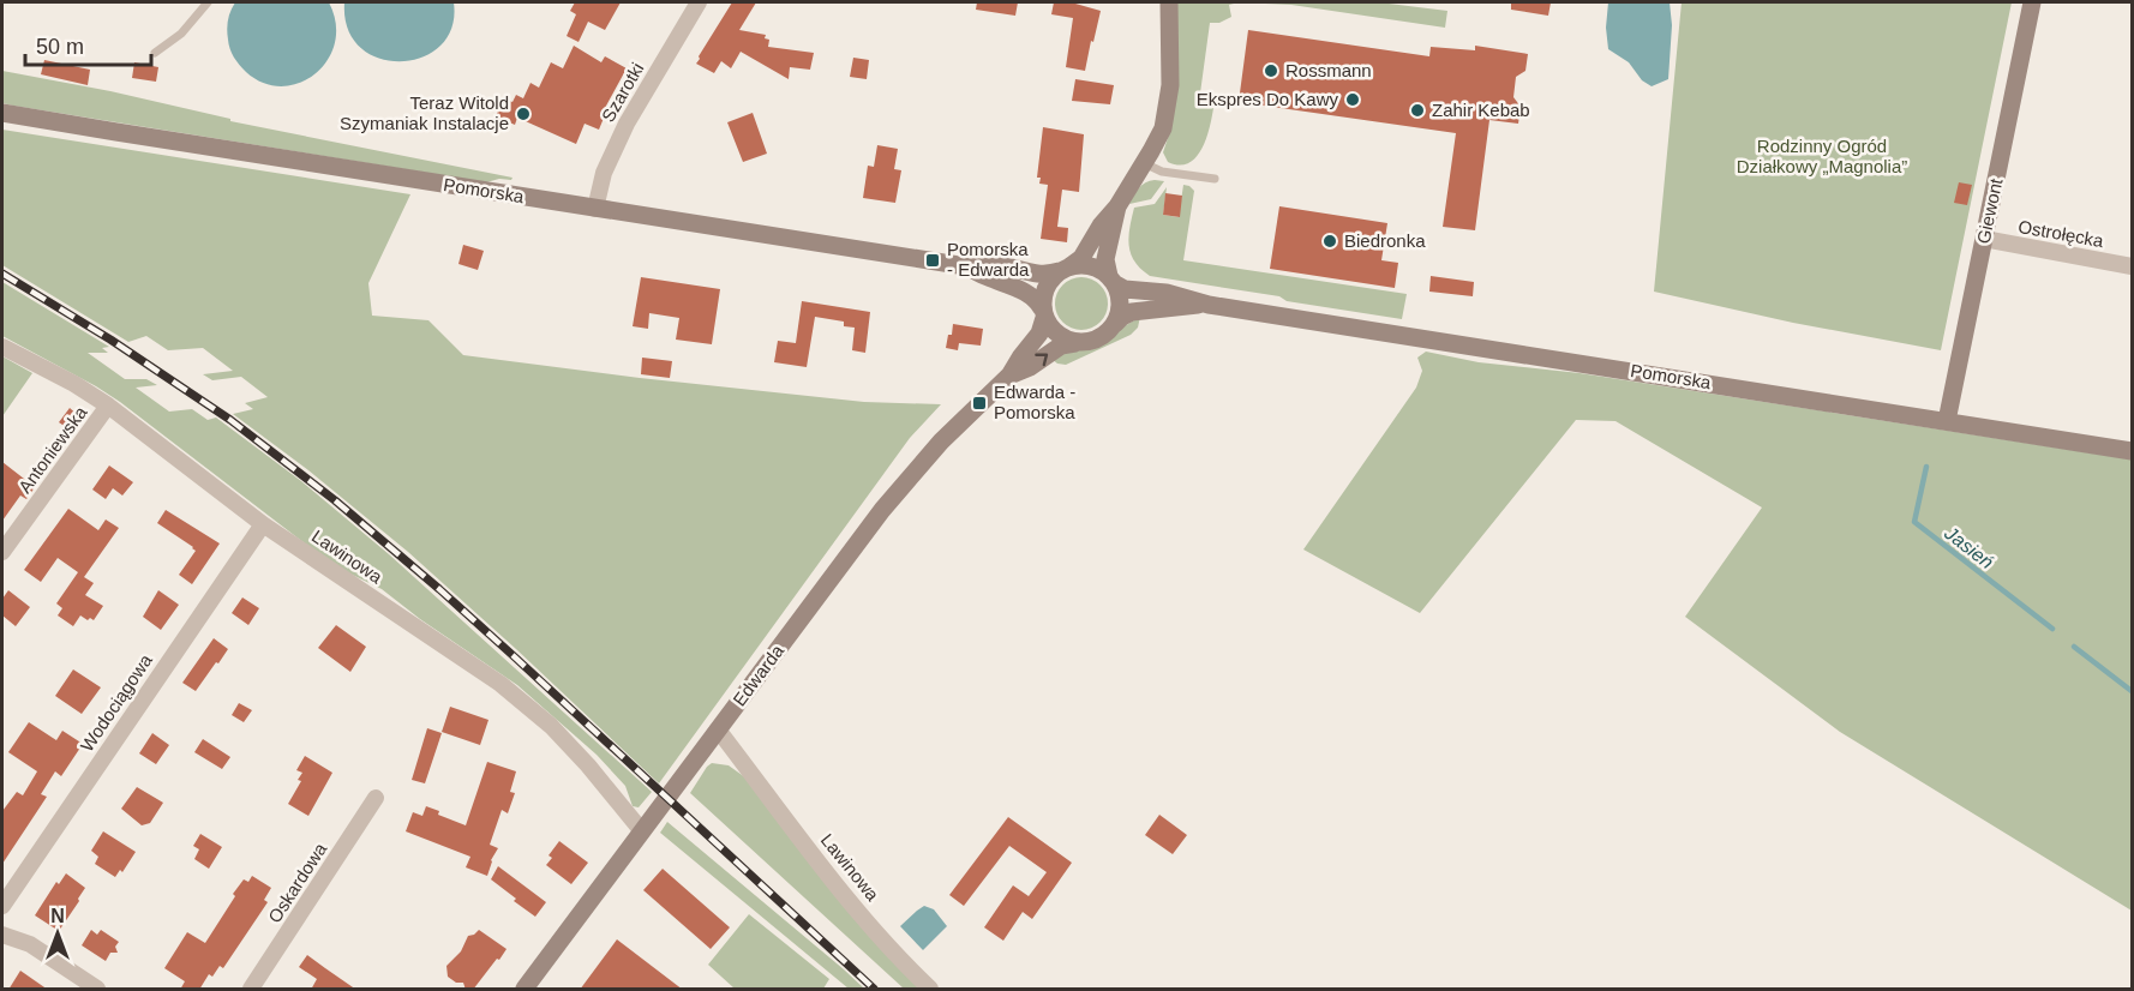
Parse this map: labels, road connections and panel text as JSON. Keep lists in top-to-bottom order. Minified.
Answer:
{"streets":{"street":["Szarotki","Pomorska","Giewont","Ostrołęcka","Antoniewska","Lawinowa","Edwarda","Wodociągowa","Oskardowa"]},"crossings":[["Szarotki","Pomorska"],["Pomorska","Giewont"],["Pomorska","Edwarda"],["Giewont","Ostrołęcka"],["Antoniewska","Lawinowa"],["Lawinowa","Edwarda"],["Lawinowa","Wodociągowa"]],"water":["Jasień"],"parks":["Rodzinny Ogród Działkowy „Magnolia”"],"places":{"other":["Rossmann","Ekspres Do Kawy","Zahir Kebab","Teraz Witold Szymaniak Instalacje","Biedronka"],"transit":["Pomorska - Edwarda","Edwarda - Pomorska"]},"scale_bar":"50 m","north":"top"}
